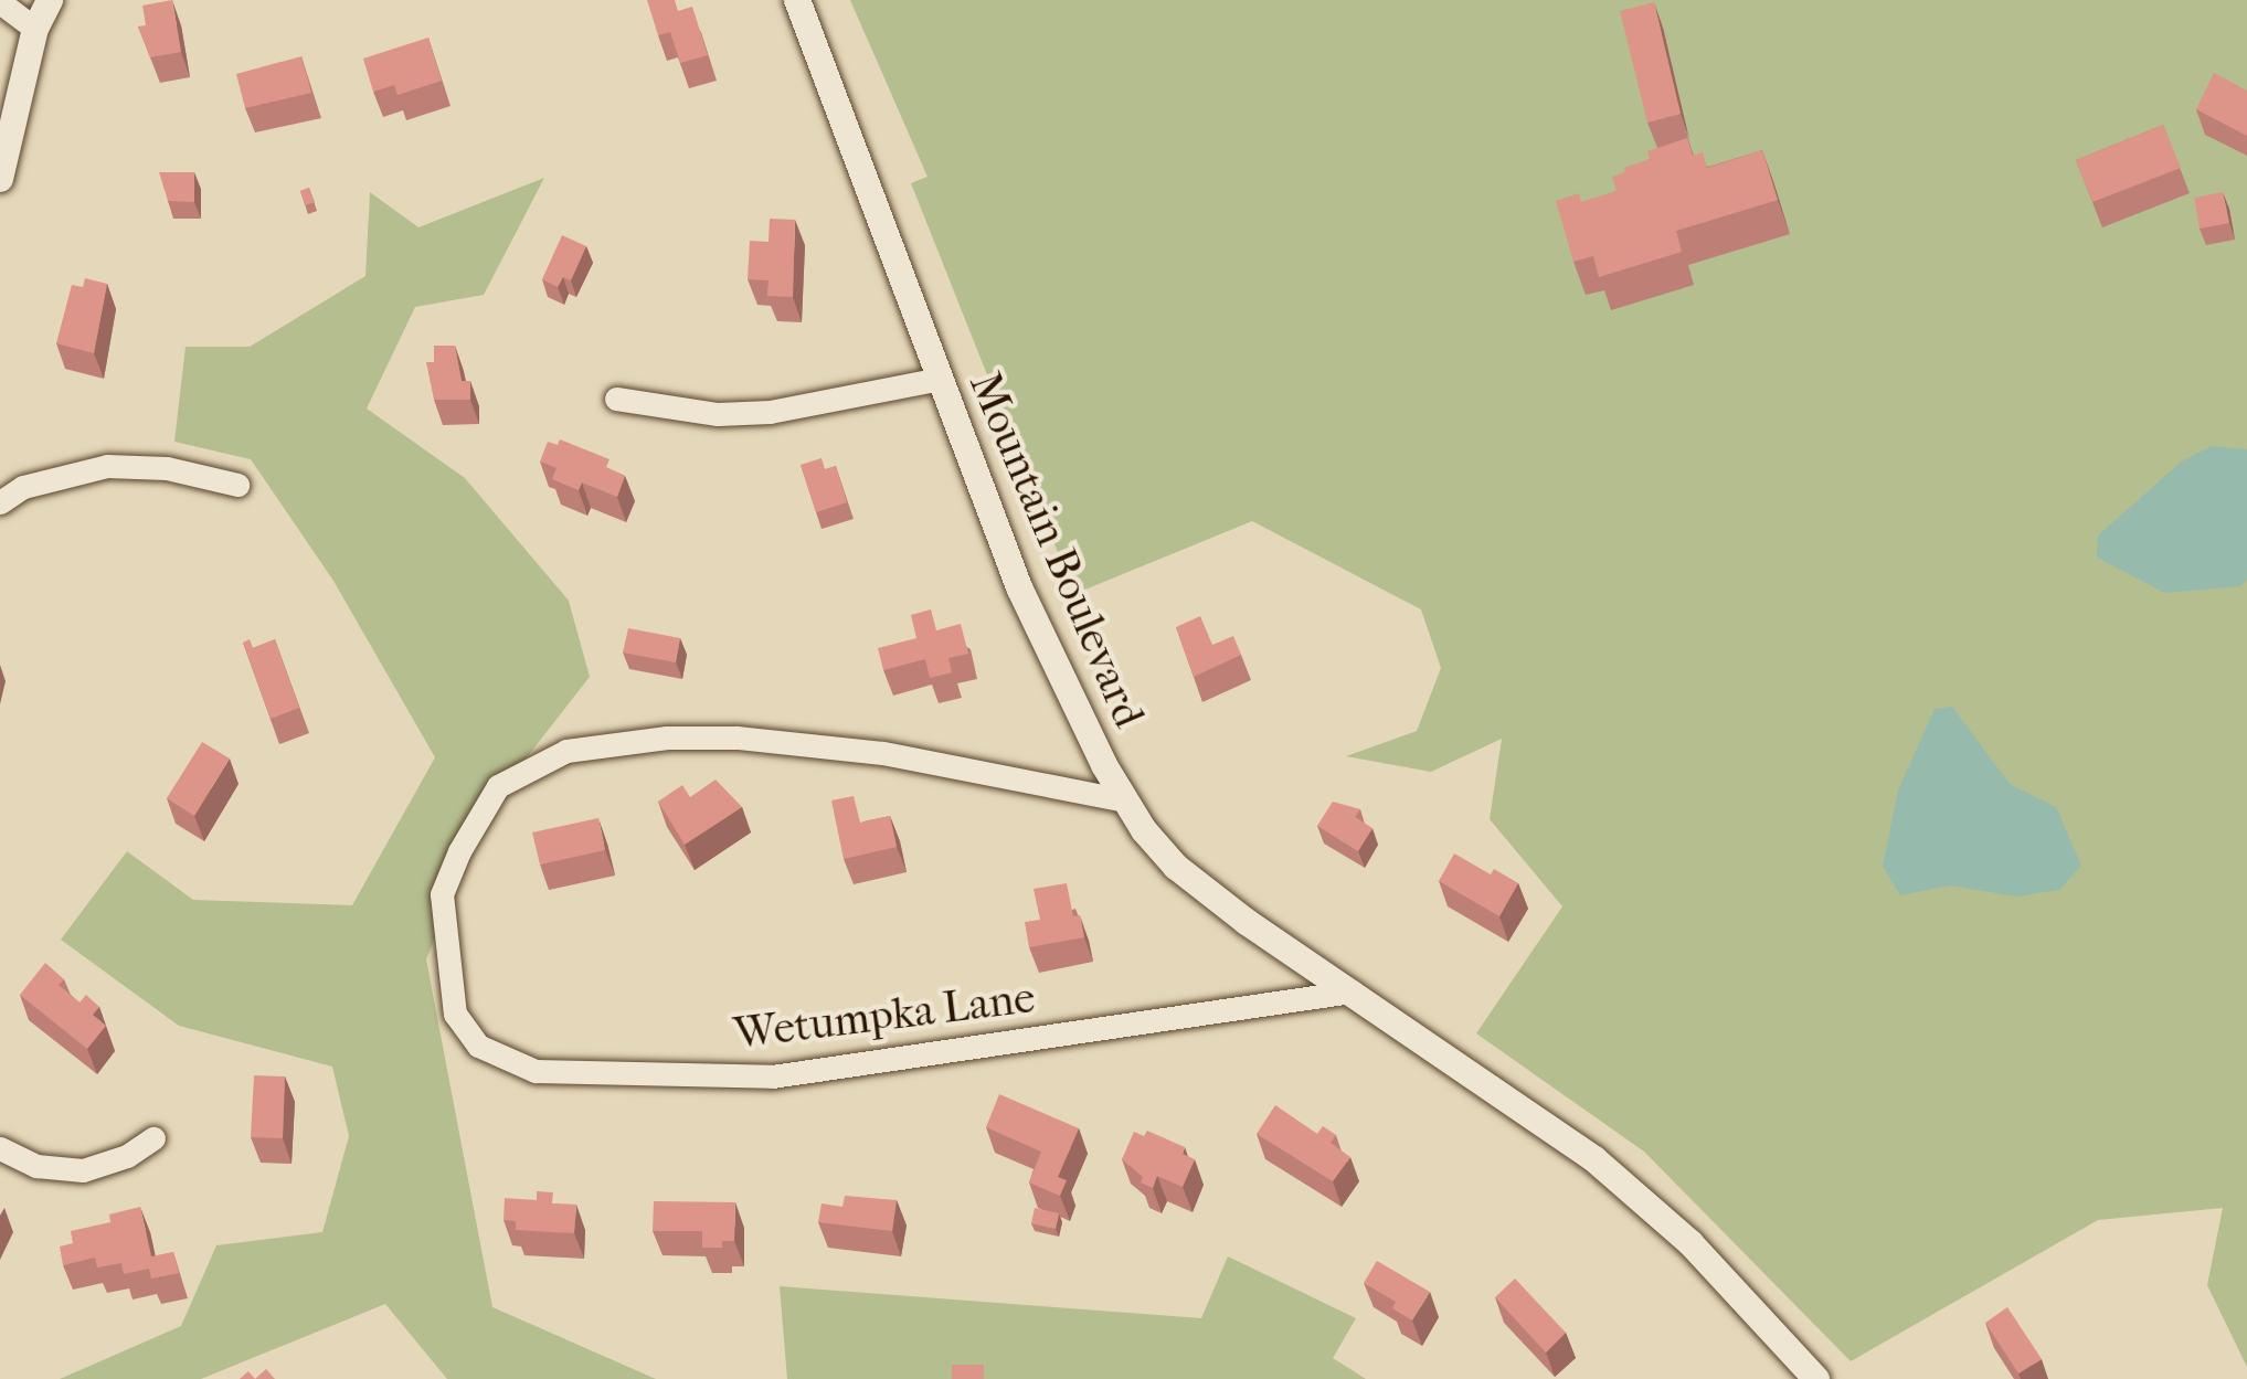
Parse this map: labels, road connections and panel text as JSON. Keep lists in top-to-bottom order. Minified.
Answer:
{"streets":{"street":["Mountain Boulevard","Wetumpka Lane"]},"crossings":[["Mountain Boulevard","Wetumpka Lane"]]}
